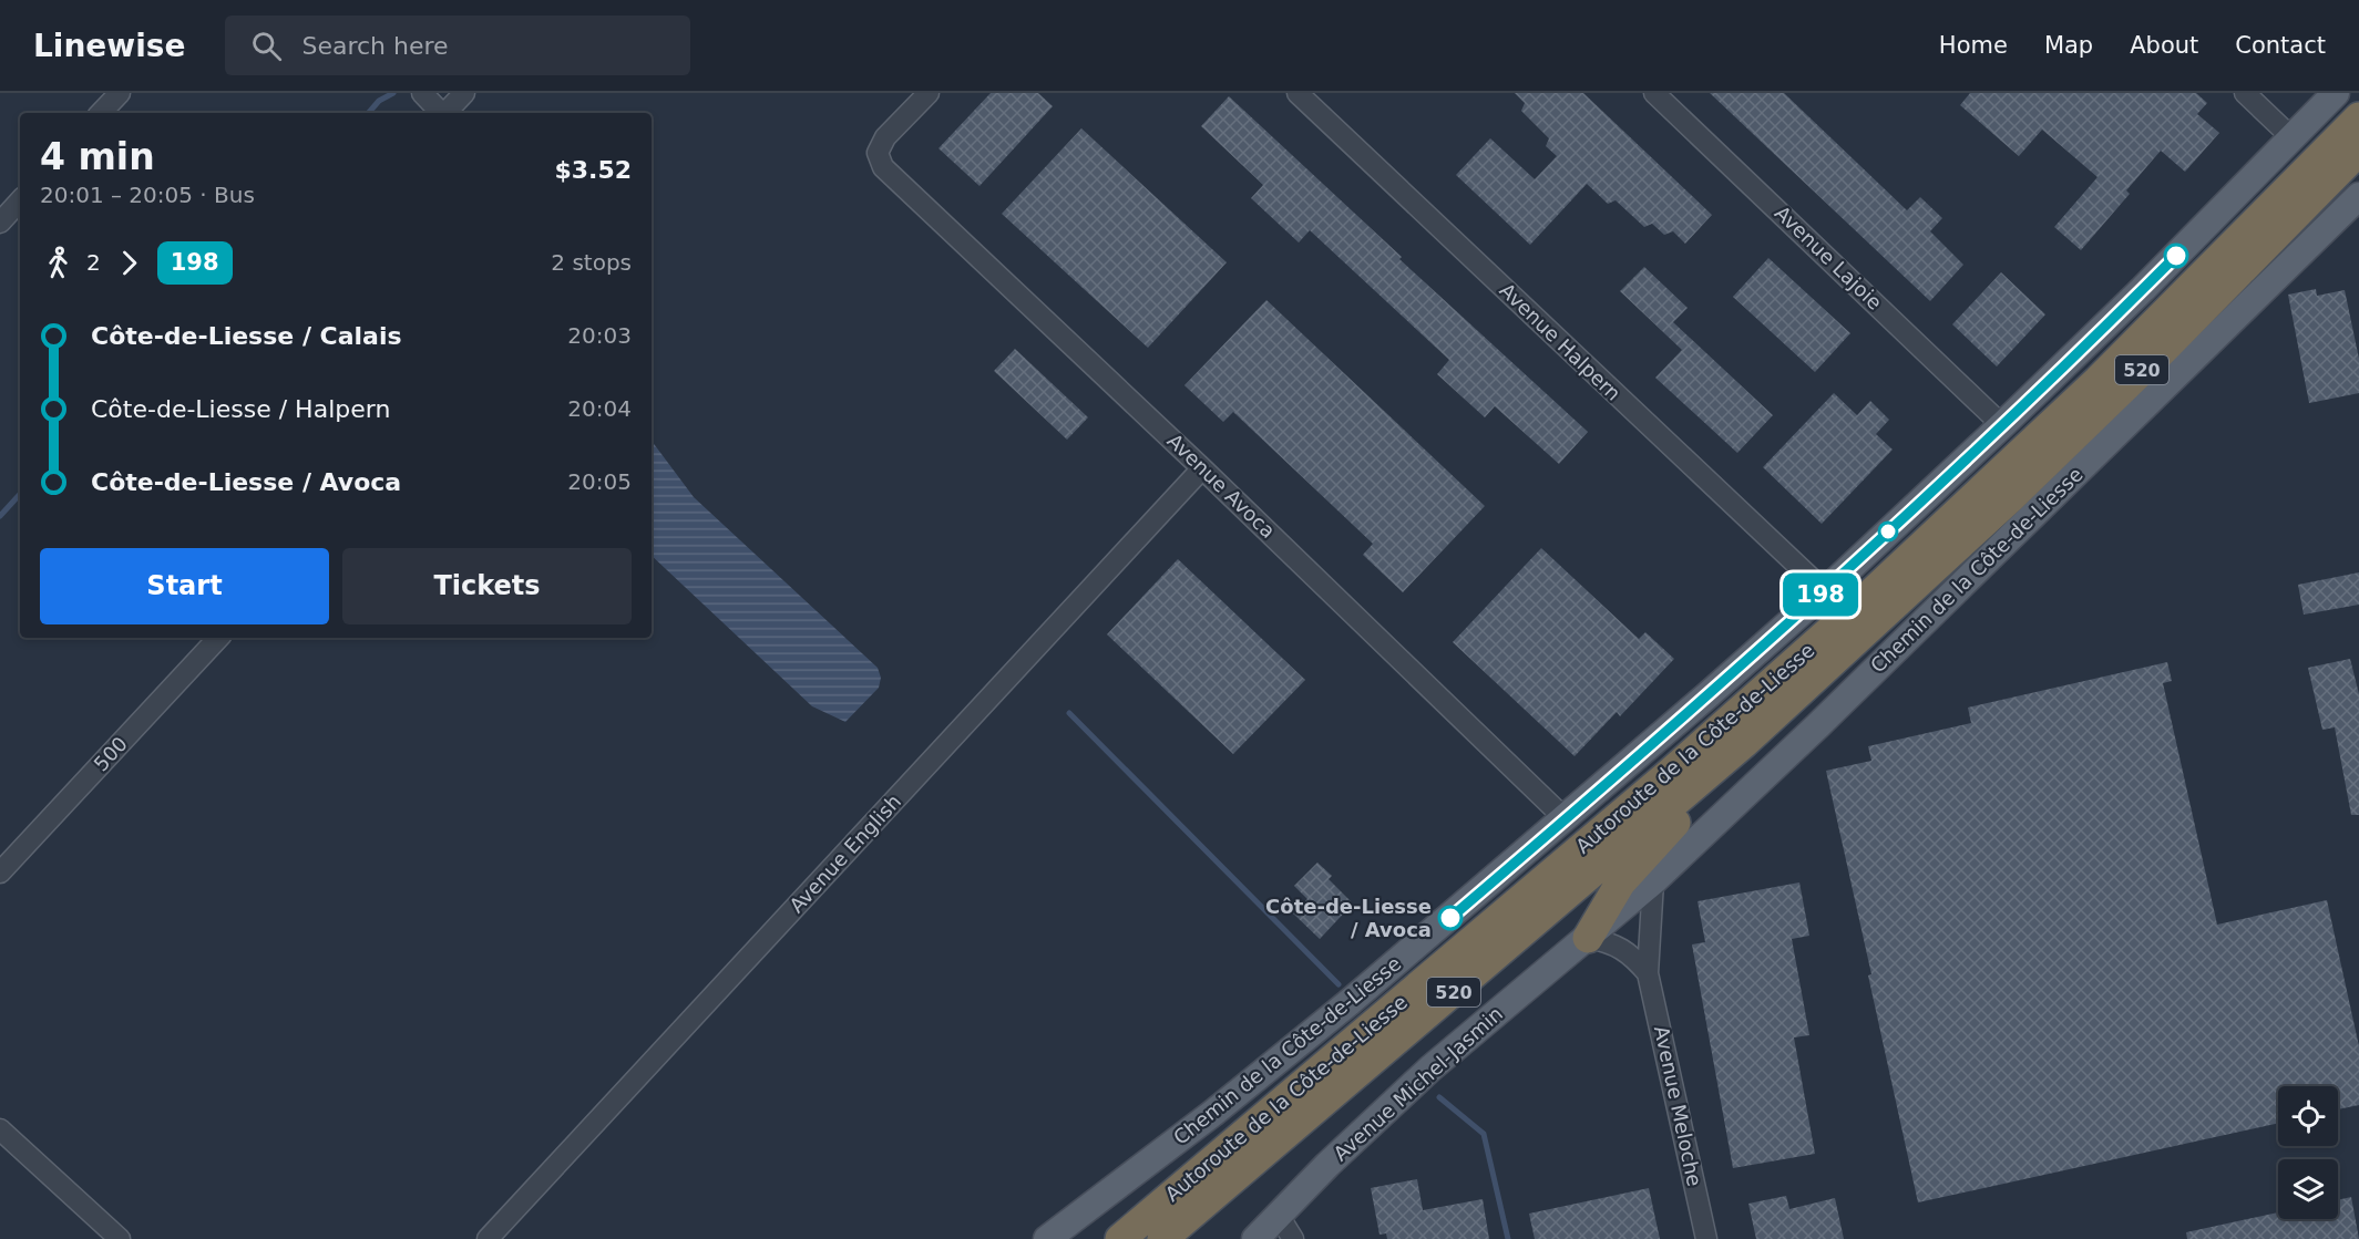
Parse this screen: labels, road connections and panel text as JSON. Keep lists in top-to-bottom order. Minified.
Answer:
{"streets":{"highway":["520","Autoroute de la Côte-de-Liesse"],"main road":["Chemin de la Côte-de-Liesse","Avenue Michel-Jasmin"],"street":["Avenue Lajoie","Avenue Halpern","Avenue Avoca","500","Avenue English","Avenue Meloche"]},"crossings":[["Avenue Lajoie","Chemin de la Côte-de-Liesse"],["Avenue Halpern","Chemin de la Côte-de-Liesse"],["Avenue Avoca","Chemin de la Côte-de-Liesse"],["Avenue Avoca","Avenue English"],["Chemin de la Côte-de-Liesse","Avenue Michel-Jasmin"],["Chemin de la Côte-de-Liesse","Avenue Meloche"]],"places":["Côte-de-Liesse / Avoca"],"lines":["bus line 198"],"page":{"header":"Linewise","search":"Search here","nav":["Home","Map","About","Contact"],"on_map":"198","heading":["4 min","20:01 – 20:05 · Bus","$3.52"],"legs":["2","198","2 stops"],"list":[{"name":"Côte-de-Liesse / Calais","value":"20:03"},{"name":"Côte-de-Liesse / Halpern","value":"20:04"},{"name":"Côte-de-Liesse / Avoca","value":"20:05"}],"buttons":["Start","Tickets"]}}
